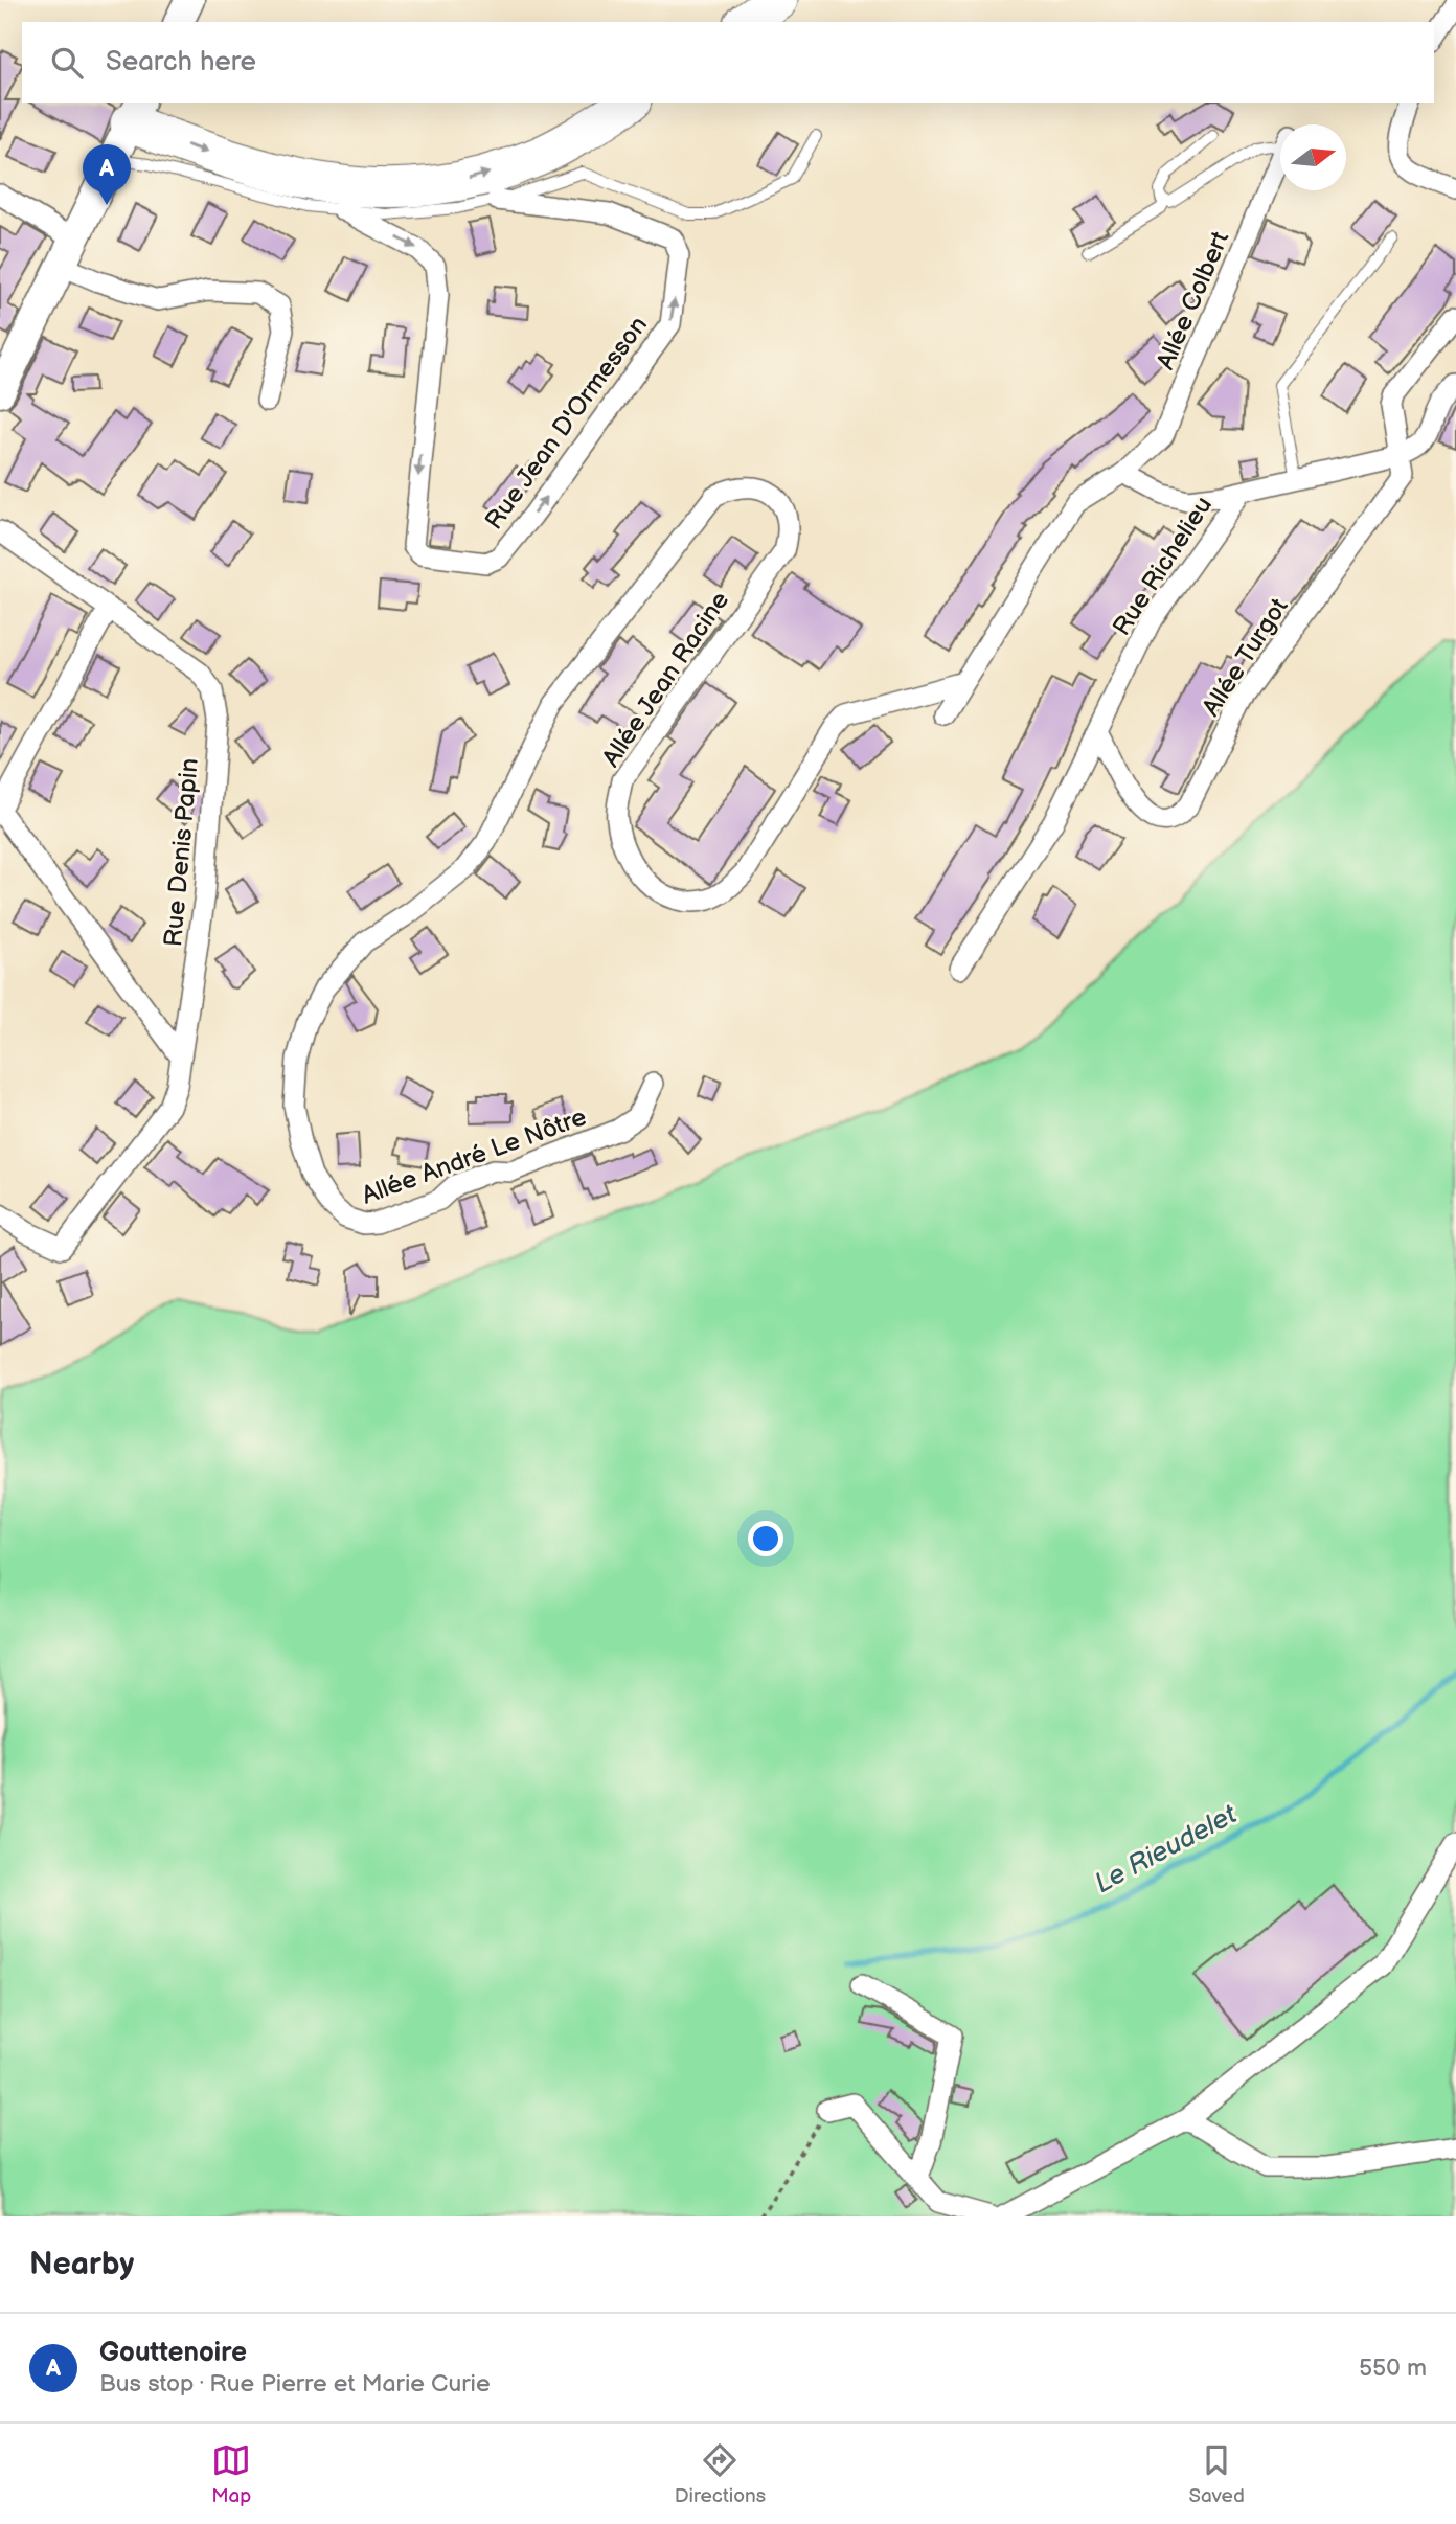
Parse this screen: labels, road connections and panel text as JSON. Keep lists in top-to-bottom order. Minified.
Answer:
{"streets":{"street":["Allée Colbert","Rue Jean D'Ormesson","Rue Richelieu","Allée Turgot","Allée Jean Racine","Rue Denis Papin","Allée André Le Nôtre"]},"crossings":[["Allée Colbert","Allée Jean Racine"],["Rue Richelieu","Allée Turgot"],["Allée Jean Racine","Allée André Le Nôtre"]],"water":["Le Rieudelet"],"north":"right","page":{"search":"Search here","pins":"A","heading":"Nearby","list":[{"mark":"A","name":"Gouttenoire","note":"Bus stop · Rue Pierre et Marie Curie","value":"550 m"}],"nav":["Map","Directions","Saved"]}}
